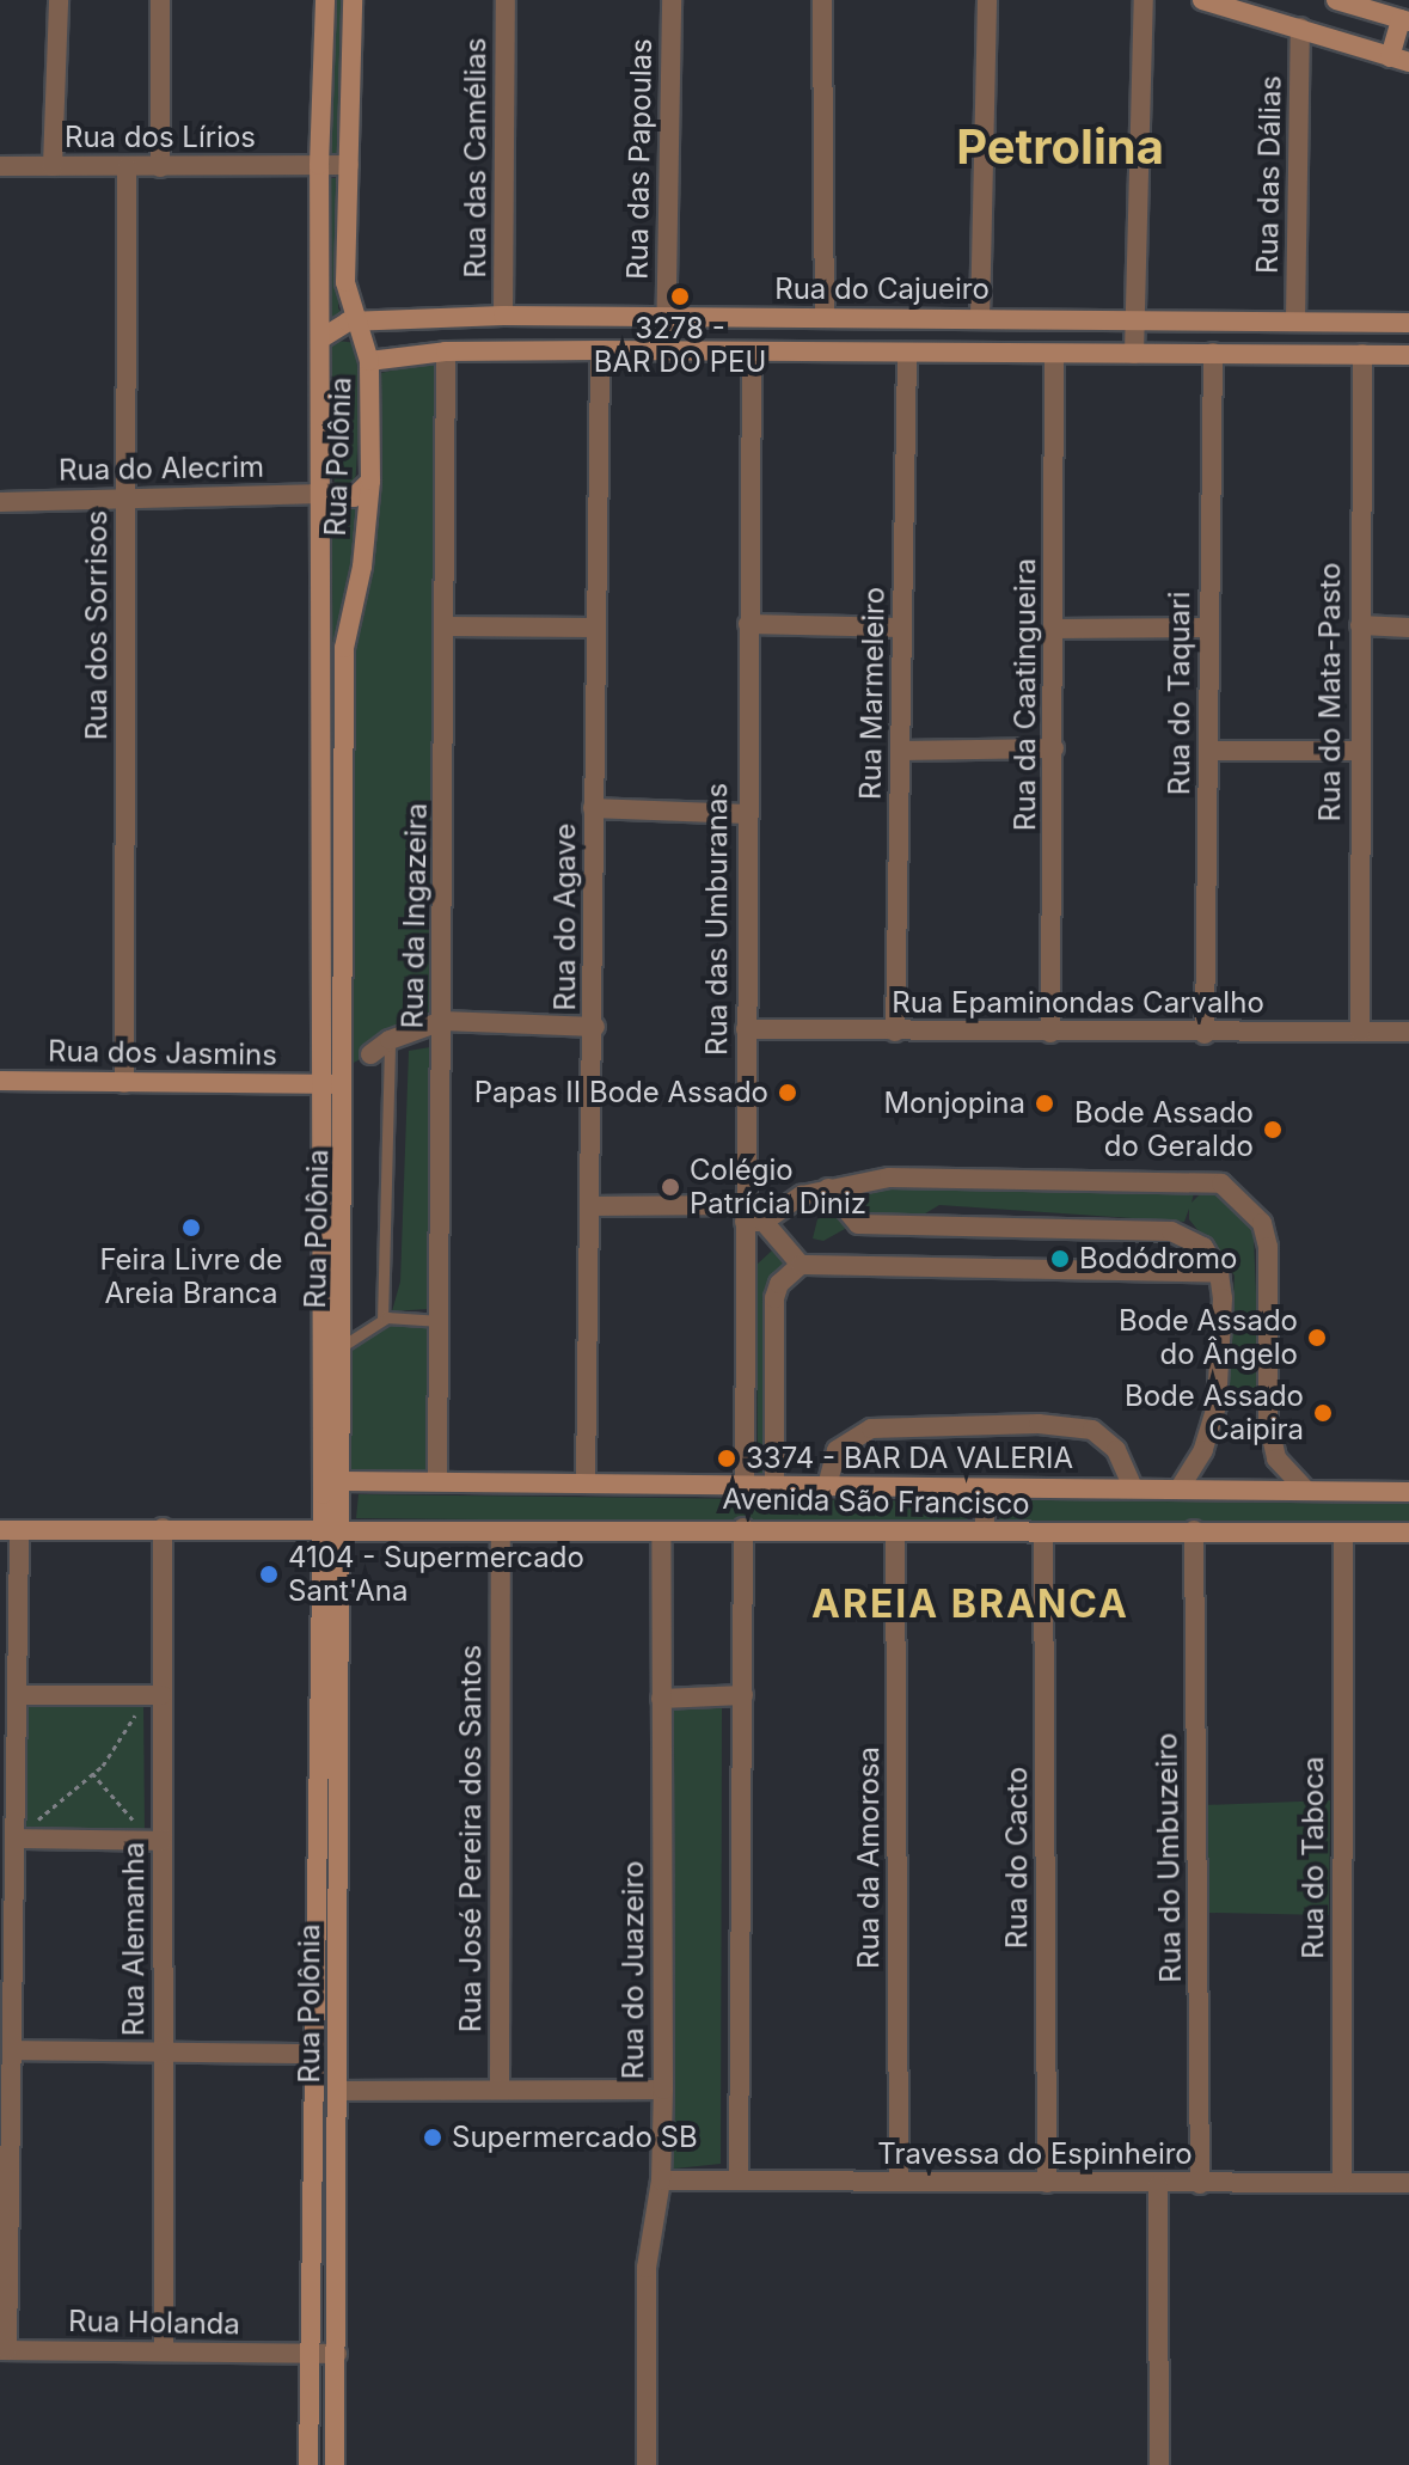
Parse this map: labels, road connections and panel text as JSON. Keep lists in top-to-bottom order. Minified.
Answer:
{"streets":{"street":["Rua dos Lírios","Rua das Camélias","Rua das Papoulas","Rua das Dálias","Rua do Cajueiro","Rua Polônia","Rua do Alecrim","Rua dos Sorrisos","Rua do Mata-Pasto","Rua Marmeleiro","Rua do Taquari","Rua da Caatingueira","Rua da Ingazeira","Rua do Agave","Rua das Umburanas","Rua Epaminondas Carvalho","Rua dos Jasmins","Avenida São Francisco","Rua José Pereira dos Santos","Rua da Amorosa","Rua do Cacto","Rua do Umbuzeiro","Rua do Taboca","Rua Alemanha","Rua do Juazeiro","Travessa do Espinheiro","Rua Holanda"]},"crossings":[["Rua dos Lírios","Rua Polônia"],["Rua dos Lírios","Rua dos Sorrisos"],["Rua das Camélias","Rua do Cajueiro"],["Rua das Papoulas","Rua do Cajueiro"],["Rua das Dálias","Rua do Cajueiro"],["Rua do Cajueiro","Rua Polônia"],["Rua Polônia","Rua do Alecrim"],["Rua Polônia","Rua dos Jasmins"],["Rua Polônia","Avenida São Francisco"],["Rua Polônia","Rua Holanda"],["Rua do Alecrim","Rua dos Sorrisos"],["Rua dos Sorrisos","Rua dos Jasmins"],["Rua do Mata-Pasto","Rua Epaminondas Carvalho"],["Rua Marmeleiro","Rua Epaminondas Carvalho"],["Rua do Taquari","Rua Epaminondas Carvalho"],["Rua da Caatingueira","Rua Epaminondas Carvalho"],["Rua da Ingazeira","Avenida São Francisco"],["Rua do Agave","Avenida São Francisco"],["Rua das Umburanas","Rua Epaminondas Carvalho"],["Rua das Umburanas","Avenida São Francisco"],["Avenida São Francisco","Rua José Pereira dos Santos"],["Avenida São Francisco","Rua da Amorosa"],["Avenida São Francisco","Rua do Cacto"],["Avenida São Francisco","Rua do Umbuzeiro"],["Avenida São Francisco","Rua do Taboca"],["Avenida São Francisco","Rua Alemanha"],["Avenida São Francisco","Rua do Juazeiro"],["Rua da Amorosa","Travessa do Espinheiro"],["Rua do Cacto","Travessa do Espinheiro"],["Rua do Umbuzeiro","Travessa do Espinheiro"],["Rua do Taboca","Travessa do Espinheiro"],["Rua Alemanha","Rua Holanda"],["Rua do Juazeiro","Travessa do Espinheiro"]],"districts":["Petrolina","AREIA BRANCA"],"places":["3278 - BAR DO PEU","Papas II Bode Assado","Monjopina","Bode Assado do Geraldo","Colégio Patrícia Diniz","Feira Livre de Areia Branca","Bodódromo","Bode Assado do Ângelo","Bode Assado Caipira","3374 - BAR DA VALERIA","4104 - Supermercado Sant'Ana","Supermercado SB"]}
